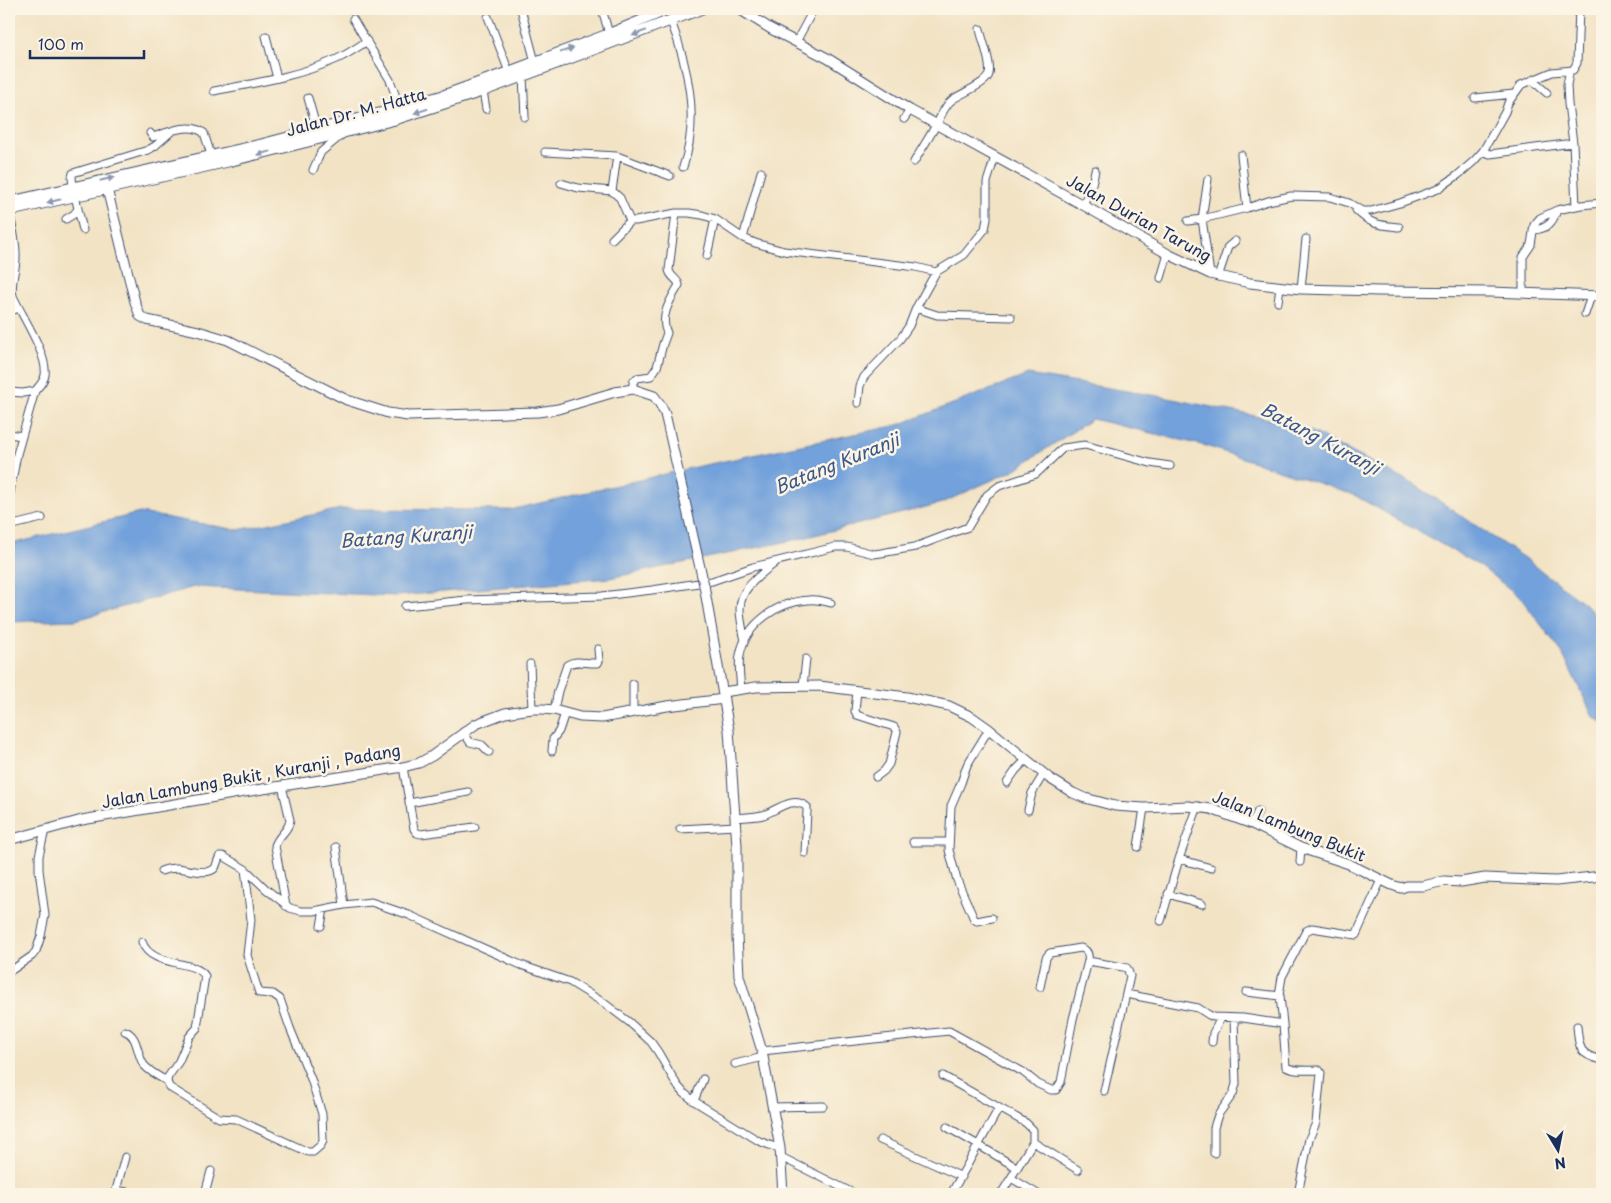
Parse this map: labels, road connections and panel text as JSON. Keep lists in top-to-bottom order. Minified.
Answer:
{"streets":{"main road":["Jalan Dr. M. Hatta"],"street":["Jalan Durian Tarung","Jalan Lambung Bukit , Kuranji , Padang","Jalan Lambung Bukit"]},"crossings":[["Jalan Lambung Bukit , Kuranji , Padang","Jalan Lambung Bukit"]],"water":["Batang Kuranji"],"scale_bar":"100 m","north":"bottom"}
